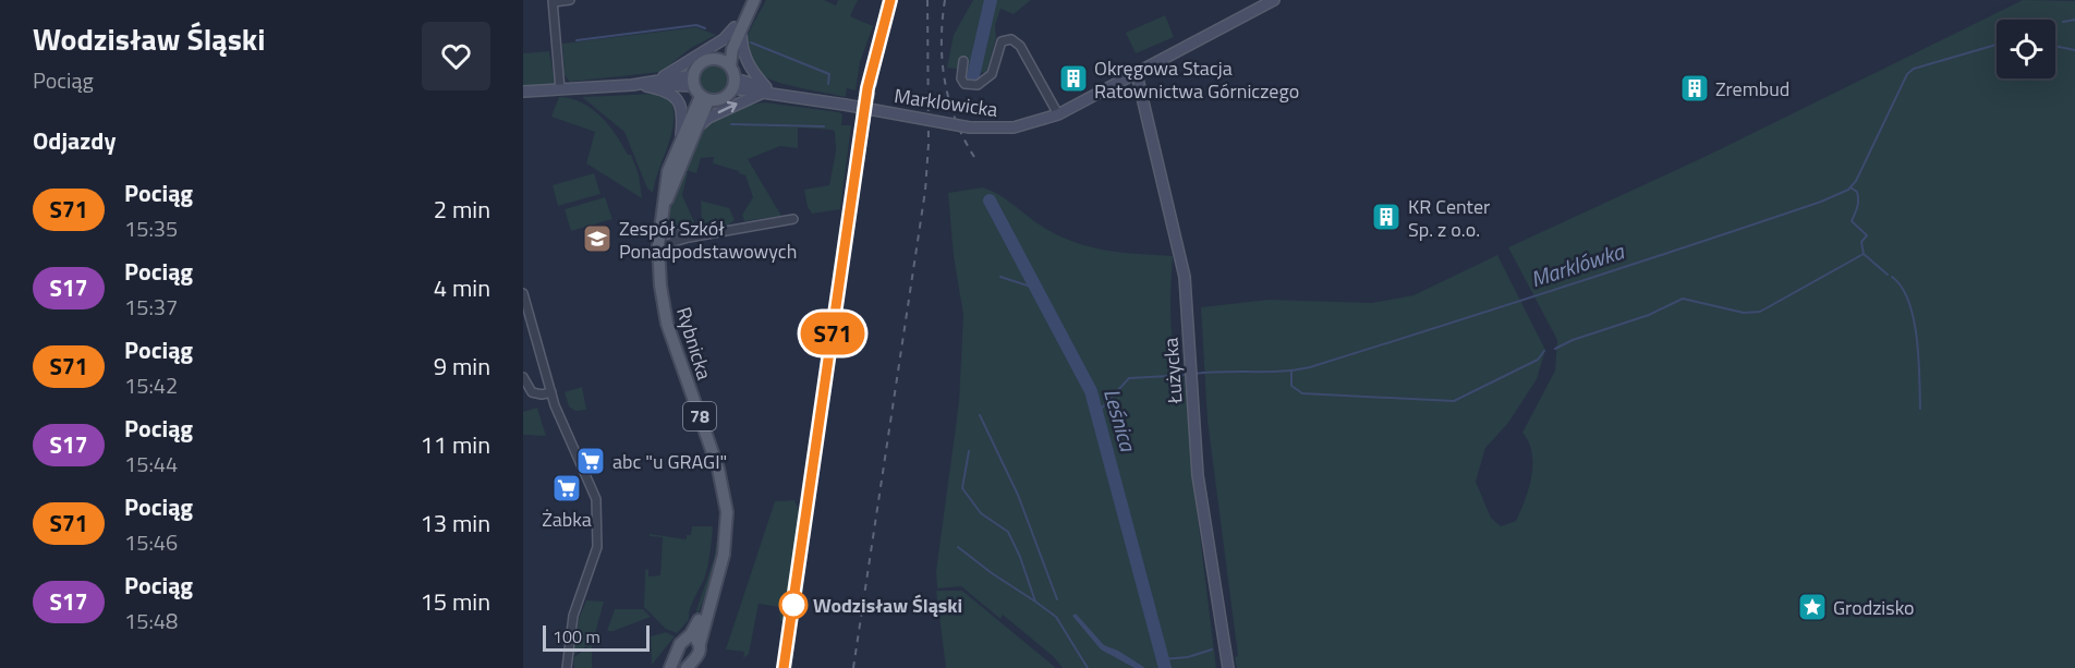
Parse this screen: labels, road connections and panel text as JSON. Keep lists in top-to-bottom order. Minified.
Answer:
{"streets":{"main road":["Marklowicka","Rybnicka","Łużycka","78"]},"crossings":[["Marklowicka","Rybnicka"],["Marklowicka","Łużycka"],["Marklowicka","78"],["Rybnicka","78"]],"water":["Marklówka","Leśnica"],"places":{"building":["Okręgowa Stacja Ratownictwa Górniczego","Zrembud","KR Center Sp. z o.o."],"school or university":["Zespół Szkół Ponadpodstawowych"],"supermarket":["abc \"u GRAGI\"","Żabka"],"other":["Wodzisław Śląski"],"place":["Grodzisko"]},"scale_bar":"100 m","page":{"heading":[["Wodzisław Śląski","Pociąg"],"Odjazdy"],"on_map":"S71","list":[{"mark":"S71","name":"Pociąg","note":"15:35","value":"2 min"},{"mark":"S17","name":"Pociąg","note":"15:37","value":"4 min"},{"mark":"S71","name":"Pociąg","note":"15:42","value":"9 min"},{"mark":"S17","name":"Pociąg","note":"15:44","value":"11 min"},{"mark":"S71","name":"Pociąg","note":"15:46","value":"13 min"},{"mark":"S17","name":"Pociąg","note":"15:48","value":"15 min"}],"scale":"100 m"}}
